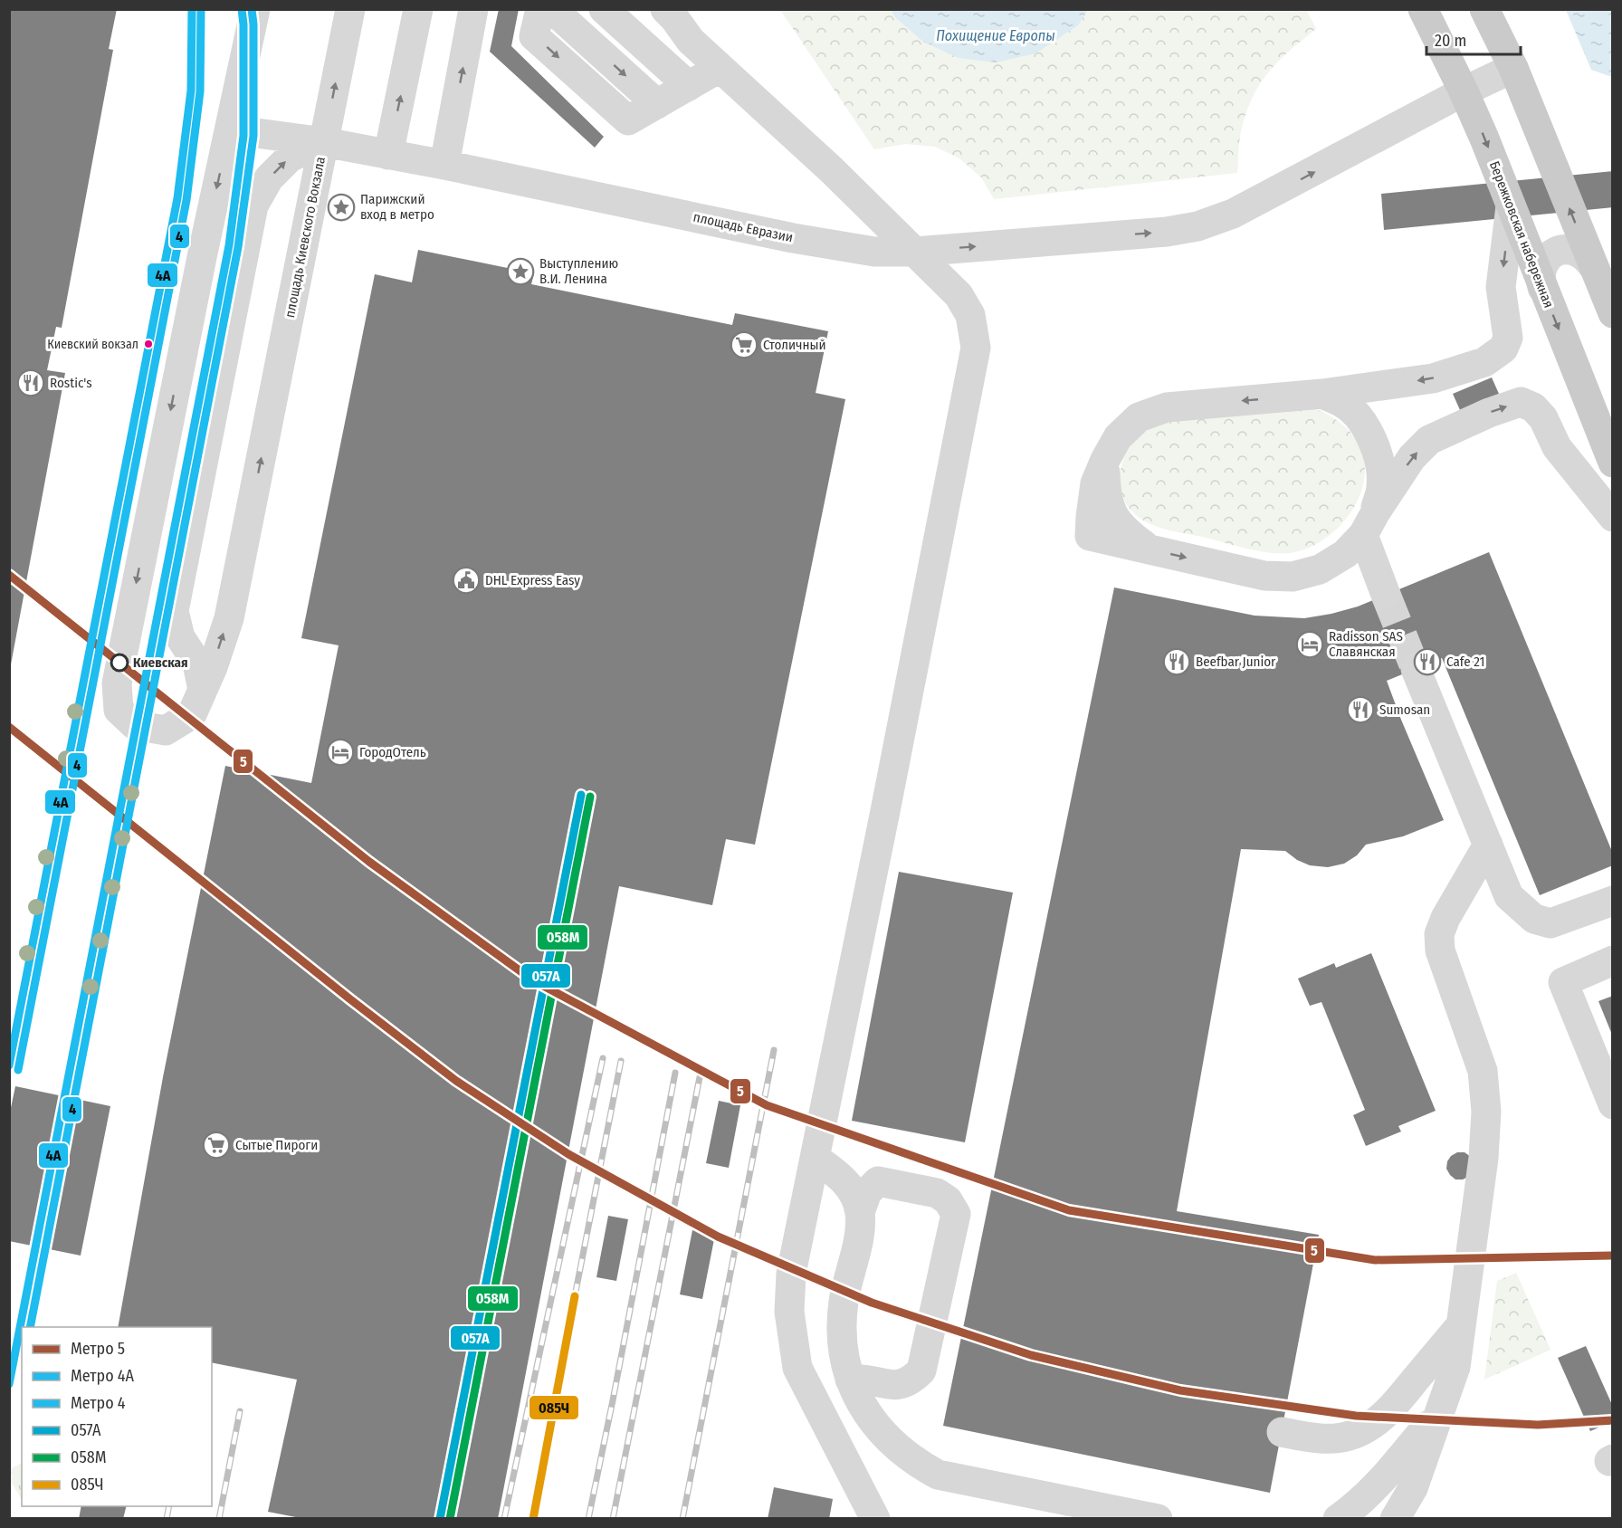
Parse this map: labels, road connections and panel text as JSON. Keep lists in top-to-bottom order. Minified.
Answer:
{"streets":{"main road":["Бережковская набережная"],"street":["площадь Евразии","площадь Киевского Вокзала"]},"crossings":[["площадь Евразии","Бережковская набережная"],["площадь Евразии","площадь Киевского Вокзала"]],"one_way":["площадь Евразии"],"water":["Похищение Европы"],"places":{"place":["Парижский вход в метро","Выступлению В.И. Ленина"],"other":["Киевский вокзал","Киевская"],"supermarket":["Столичный","Сытые Пироги"],"restaurant":["Rostic's","Beefbar Junior","Cafe 21","Sumosan"],"public building":["DHL Express Easy"],"hotel":["Radisson SAS Славянская","ГородОтель"]},"lines":["metro line 4А","metro line 4","metro line 5","transit line 057А","transit line 058М","transit line 085Ч"],"legend":["Метро 5","Метро 4А","Метро 4","057А","058М","085Ч"],"scale_bar":"20 m"}
